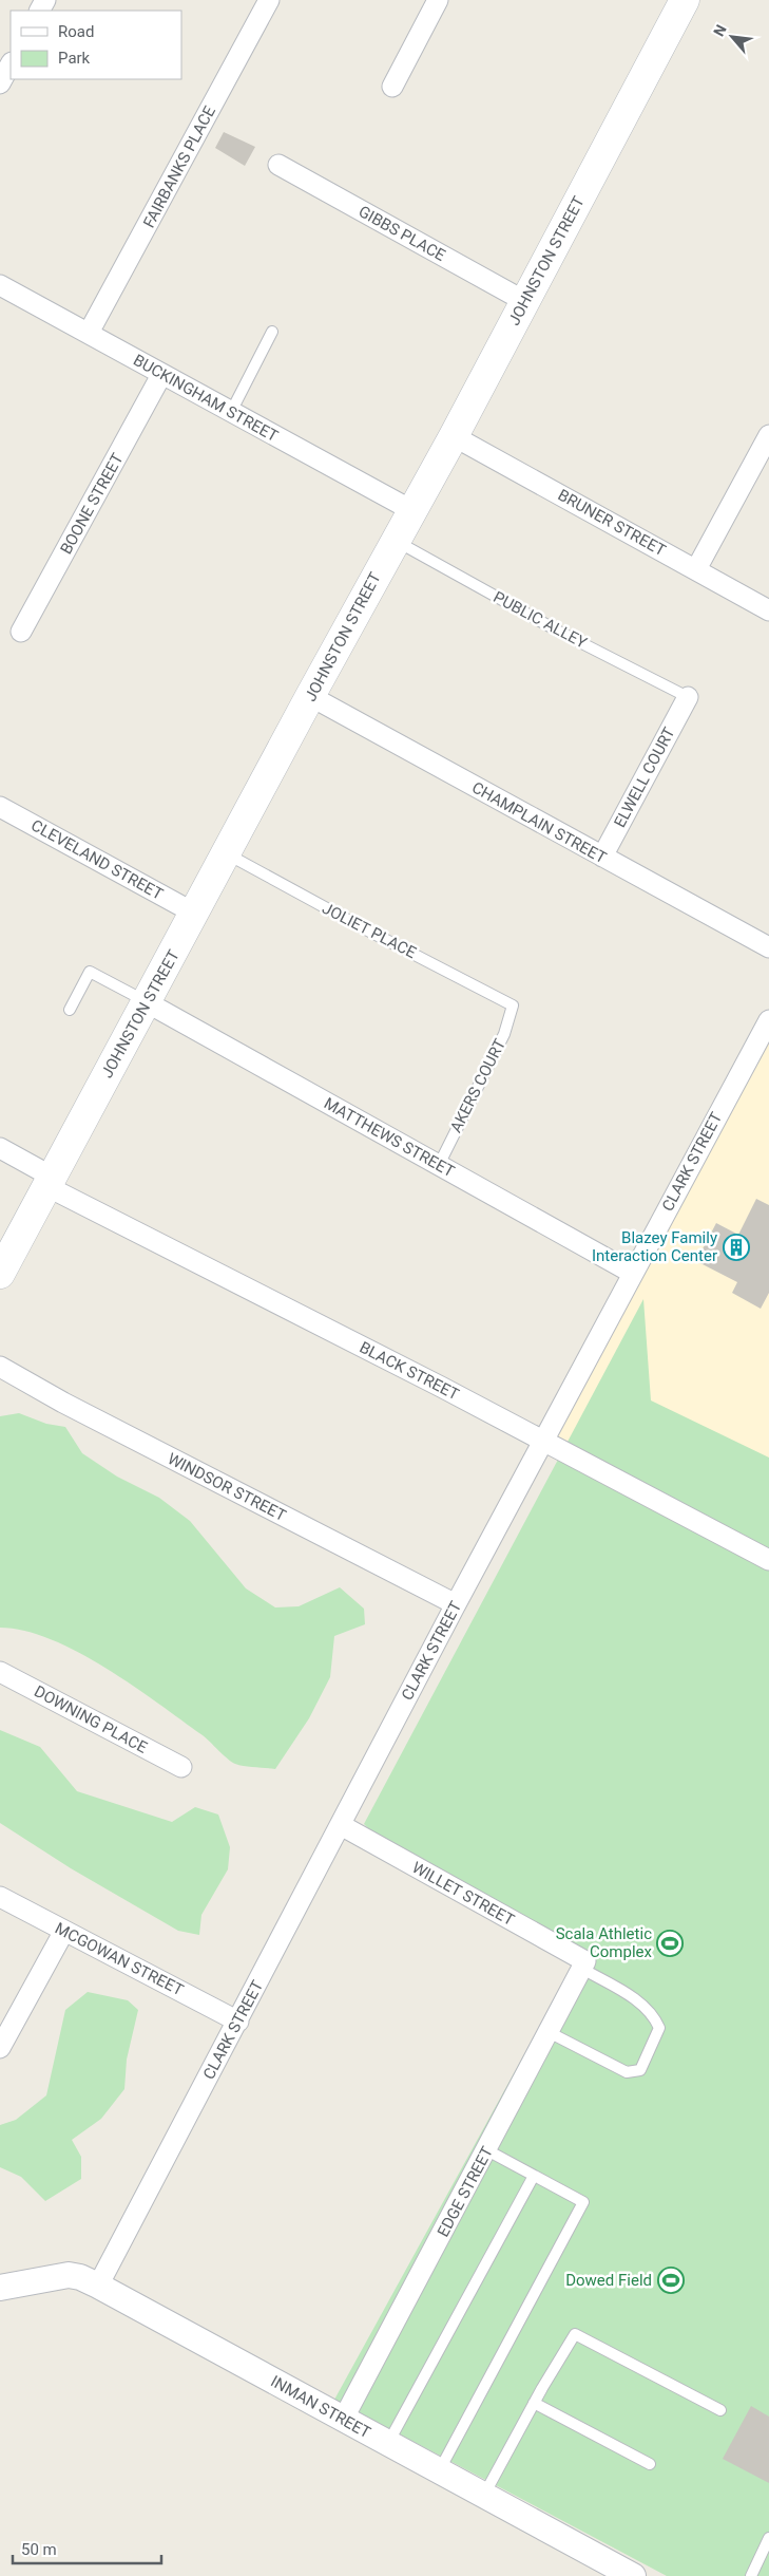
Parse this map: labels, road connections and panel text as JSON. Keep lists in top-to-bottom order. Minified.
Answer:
{"streets":{"main road":["JOHNSTON STREET"],"street":["FAIRBANKS PLACE","GIBBS PLACE","BUCKINGHAM STREET","BOONE STREET","BRUNER STREET","ELWELL COURT","CHAMPLAIN STREET","CLEVELAND STREET","MATTHEWS STREET","CLARK STREET","BLACK STREET","WINDSOR STREET","DOWNING PLACE","WILLET STREET","MCGOWAN STREET","EDGE STREET","INMAN STREET"],"lane":["PUBLIC ALLEY","JOLIET PLACE","AKERS COURT"]},"crossings":[["FAIRBANKS PLACE","BUCKINGHAM STREET"],["GIBBS PLACE","JOHNSTON STREET"],["JOHNSTON STREET","BUCKINGHAM STREET"],["JOHNSTON STREET","BRUNER STREET"],["JOHNSTON STREET","PUBLIC ALLEY"],["JOHNSTON STREET","CHAMPLAIN STREET"],["JOHNSTON STREET","CLEVELAND STREET"],["JOHNSTON STREET","JOLIET PLACE"],["JOHNSTON STREET","MATTHEWS STREET"],["JOHNSTON STREET","BLACK STREET"],["BUCKINGHAM STREET","BOONE STREET"],["PUBLIC ALLEY","ELWELL COURT"],["ELWELL COURT","CHAMPLAIN STREET"],["JOLIET PLACE","AKERS COURT"],["AKERS COURT","MATTHEWS STREET"],["MATTHEWS STREET","CLARK STREET"],["CLARK STREET","BLACK STREET"],["CLARK STREET","WINDSOR STREET"],["CLARK STREET","WILLET STREET"],["CLARK STREET","MCGOWAN STREET"],["CLARK STREET","INMAN STREET"],["WILLET STREET","EDGE STREET"],["EDGE STREET","INMAN STREET"]],"places":{"building":["Blazey Family Interaction Center"],"sports":["Scala Athletic Complex","Dowed Field"]},"legend":["Road","Park"],"scale_bar":"50 m","north":"top left"}
